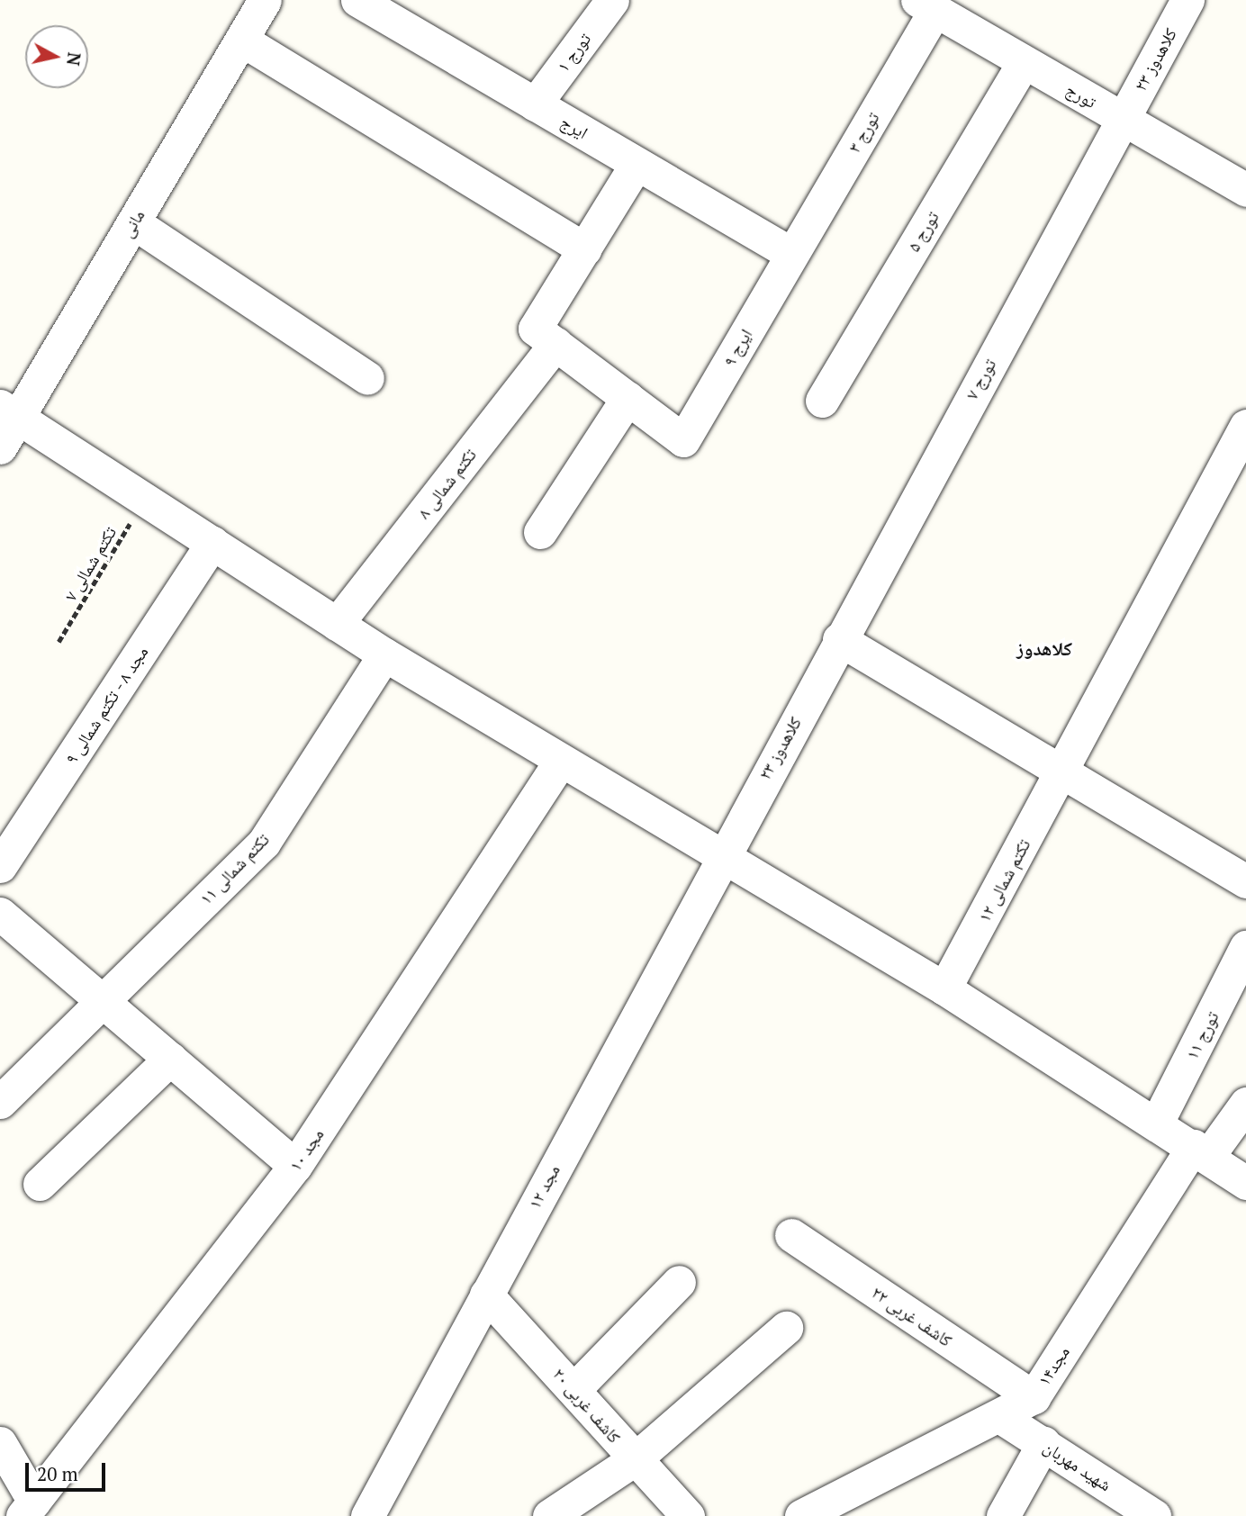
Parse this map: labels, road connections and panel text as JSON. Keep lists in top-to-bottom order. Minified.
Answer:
{"streets":{"street":["تورج ۱","کلاهدوز ۲۳","تورج","ایرج","تورج ۳","مانی","تورج ۵","ایرج ۹","تورج ۷","تکتم شمالی ۸","مجد ۸ - تکتم شمالی ۹","تکتم شمالی ۱۱","تکتم شمالی ۱۲","تورج ۱۱","مجد ۱۰","مجد ۱۲","کاشف غربی ۲۲","مجد۱۴","کاشف غربی ۲۰","شهید مهربان"],"path":["تکتم شمالی ۷"]},"crossings":[["تورج ۱","ایرج"],["کلاهدوز ۲۳","تورج"],["کلاهدوز ۲۳","تورج ۷"],["کلاهدوز ۲۳","مجد ۱۲"],["تورج","تورج ۳"],["تورج","تورج ۵"],["تورج","تورج ۷"],["ایرج","تورج ۳"],["ایرج","ایرج ۹"],["تورج ۳","ایرج ۹"],["مجد ۱۲","کاشف غربی ۲۰"],["کاشف غربی ۲۲","مجد۱۴"],["مجد۱۴","شهید مهربان"]],"districts":["کلاهدوز"],"scale_bar":"20 m","north":"right"}
